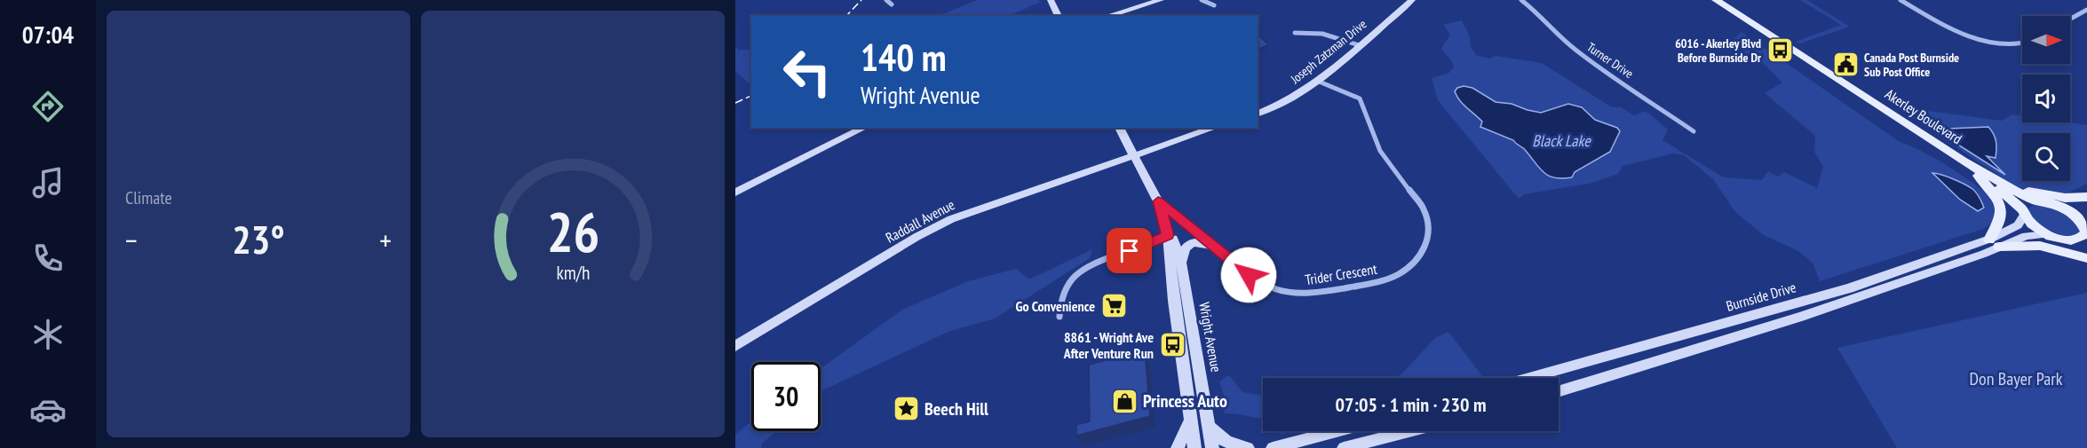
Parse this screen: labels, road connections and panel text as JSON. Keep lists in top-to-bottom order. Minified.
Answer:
{"streets":{"main road":["Joseph Zatzman Drive","Akerley Boulevard","Raddall Avenue","Burnside Drive","Wright Avenue"],"street":["Turner Drive","Trider Crescent"]},"crossings":[["Joseph Zatzman Drive","Trider Crescent"],["Akerley Boulevard","Burnside Drive"],["Raddall Avenue","Wright Avenue"],["Trider Crescent","Wright Avenue"]],"water":["Black Lake"],"parks":["Don Bayer Park"],"places":{"bus stop":["6016 - Akerley Blvd Before Burnside Dr","8861 - Wright Ave After Venture Run"],"public building":["Canada Post Burnside Sub Post Office"],"supermarket":["Go Convenience"],"shop":["Princess Auto"],"place":["Beech Hill"]},"north":"right","page":{"tabs":"07:04","tile":"Climate","turn":["140 m","Wright Avenue"],"heat":["−","23°","+"],"limit":"30","trip":"07:05 · 1 min · 230 m","gauge":["26","km/h"]}}
